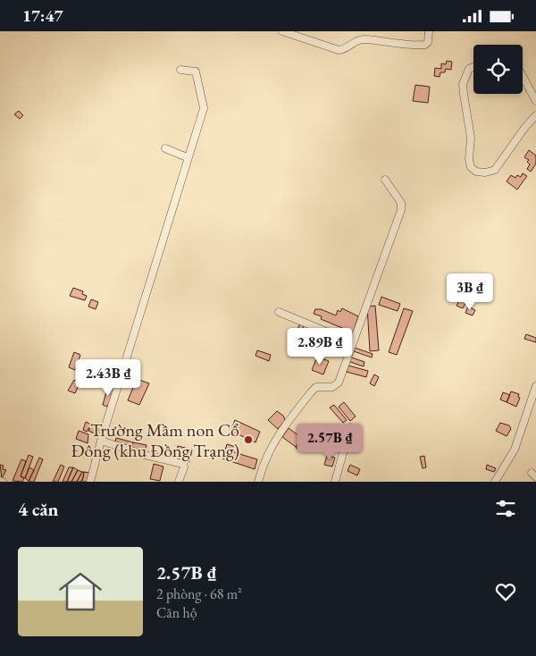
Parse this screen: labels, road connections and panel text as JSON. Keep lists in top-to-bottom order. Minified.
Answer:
{"places":["Trường Mầm non Cổ Đông (khu Đồng Trạng)"],"page":{"status":"17:47","price":["3B ₫","2.89B ₫","2.43B ₫","2.57B ₫"],"heading":"4 căn","list":[{"name":"2.57B ₫","note":"2 phòng · 68 m² · Căn hộ"}]}}
